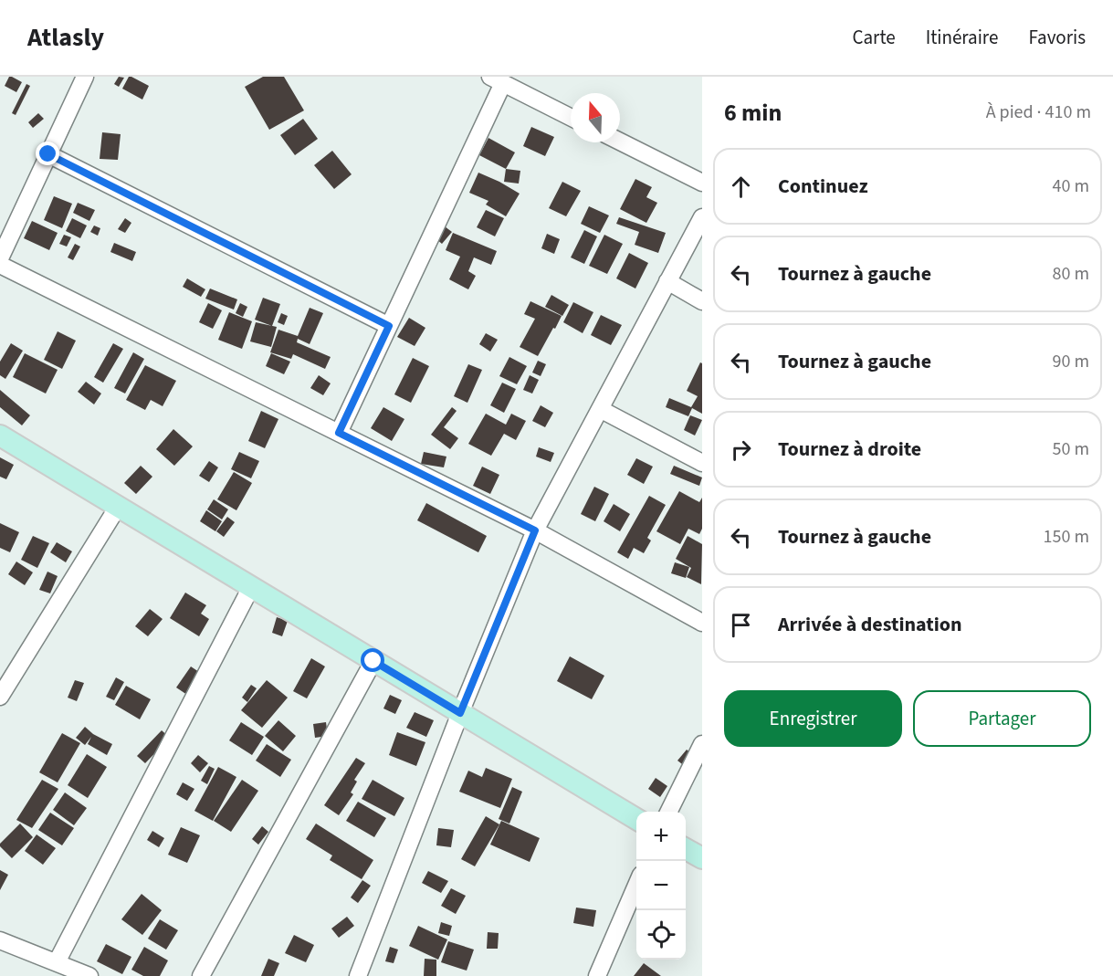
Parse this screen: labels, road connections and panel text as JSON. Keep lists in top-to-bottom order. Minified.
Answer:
{"north":"top","page":{"header":"Atlasly","nav":["Carte","Itinéraire","Favoris"],"heading":["6 min","À pied · 410 m"],"list":[["Continuez","40 m"],["Tournez à gauche","80 m"],["Tournez à gauche","90 m"],["Tournez à droite","50 m"],["Tournez à gauche","150 m"],"Arrivée à destination"],"buttons":["Enregistrer","Partager"],"map_buttons":["+","−"]}}
